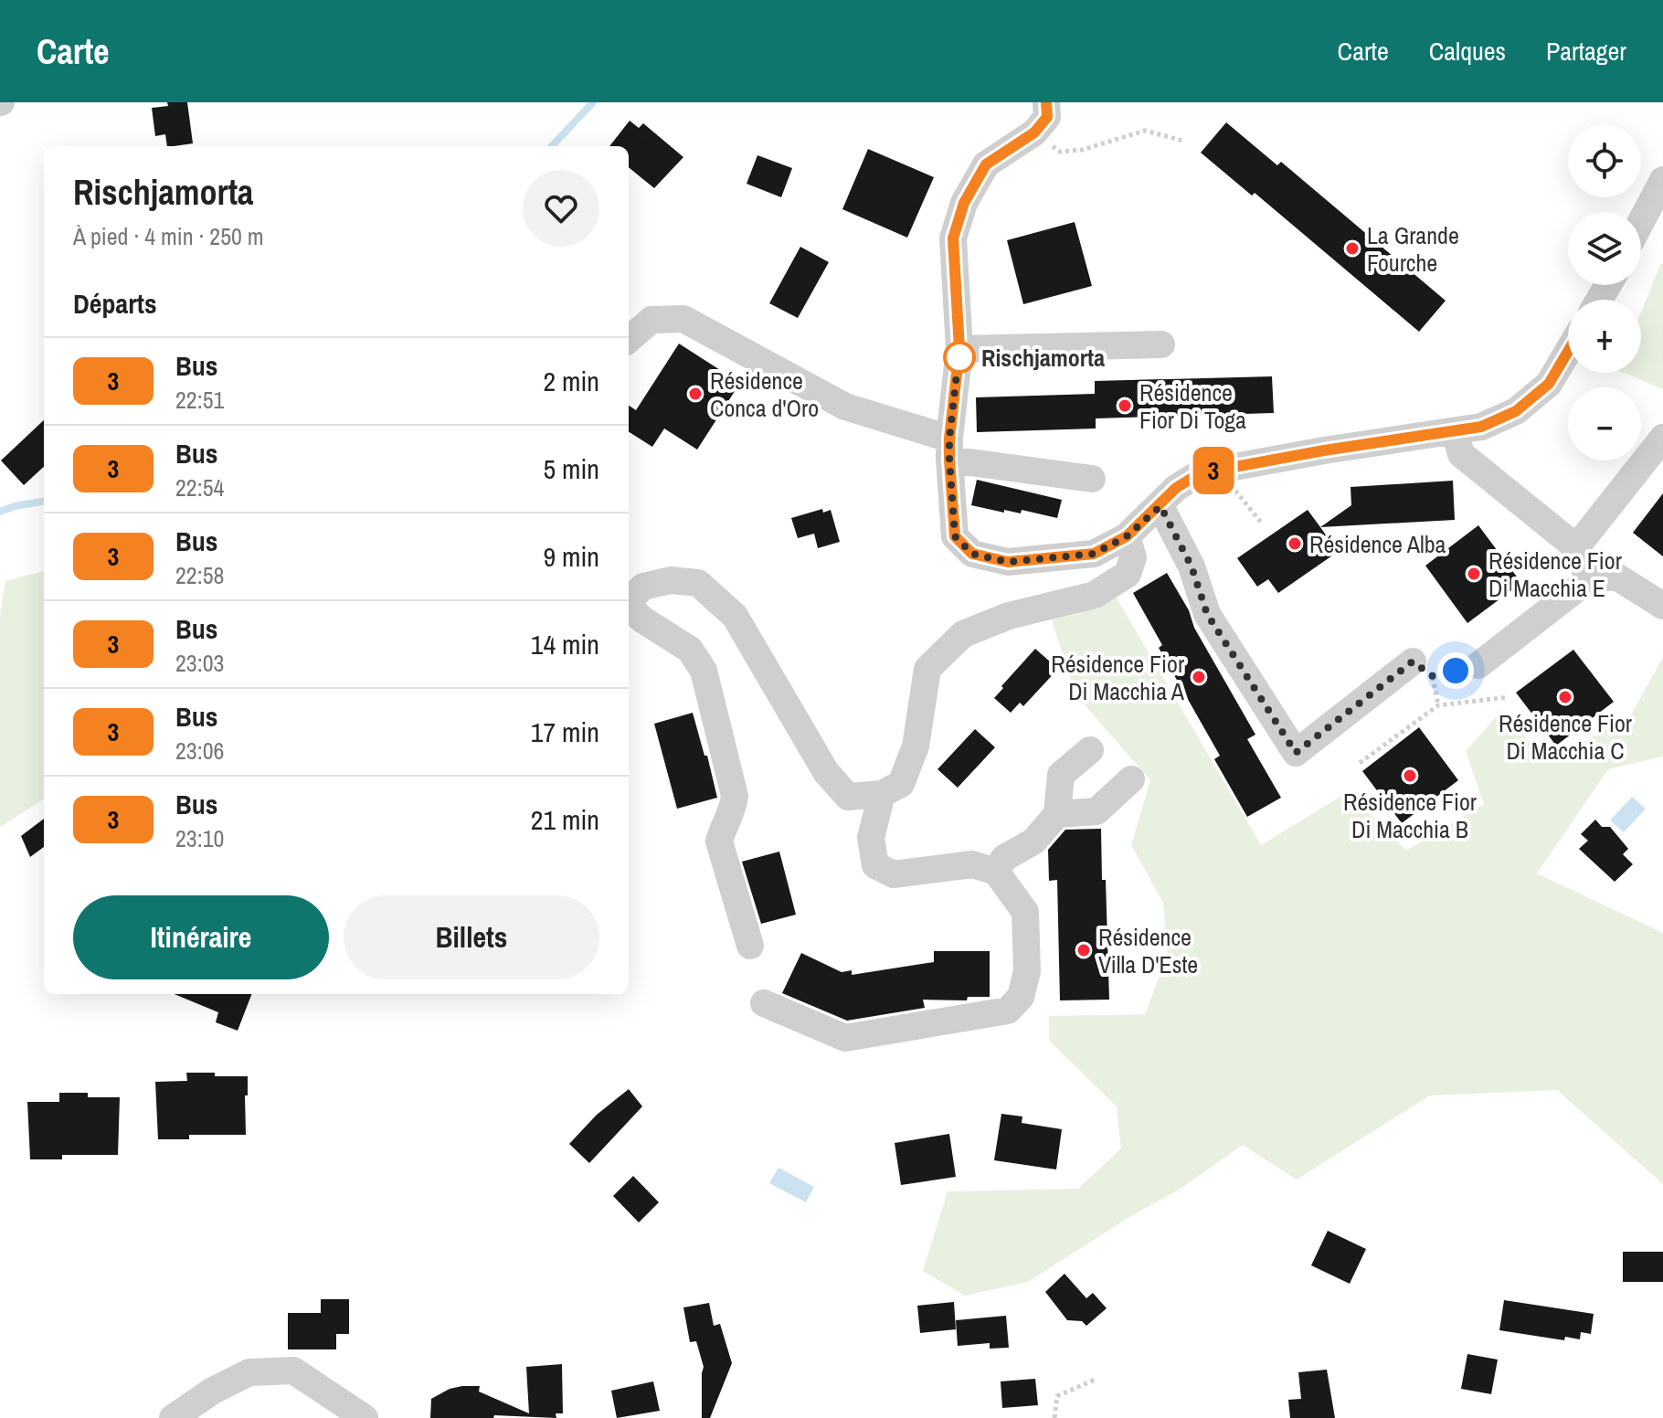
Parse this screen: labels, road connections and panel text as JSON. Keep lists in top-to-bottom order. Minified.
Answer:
{"places":["La Grande Fourche","Rischjamorta","Résidence Conca d'Oro","Résidence Fior Di Toga","Résidence Alba","Résidence Fior Di Macchia E","Résidence Fior Di Macchia A","Résidence Fior Di Macchia C","Résidence Fior Di Macchia B","Résidence Villa D'Este"],"lines":["bus line 3"],"page":{"header":"Carte","nav":["Carte","Calques","Partager"],"on_map":"3","map_buttons":["+","−"],"heading":[["Rischjamorta","À pied · 4 min · 250 m"],"Départs"],"list":[{"mark":"3","name":"Bus","note":"22:51","value":"2 min"},{"mark":"3","name":"Bus","note":"22:54","value":"5 min"},{"mark":"3","name":"Bus","note":"22:58","value":"9 min"},{"mark":"3","name":"Bus","note":"23:03","value":"14 min"},{"mark":"3","name":"Bus","note":"23:06","value":"17 min"},{"mark":"3","name":"Bus","note":"23:10","value":"21 min"}],"buttons":["Itinéraire","Billets"]}}
